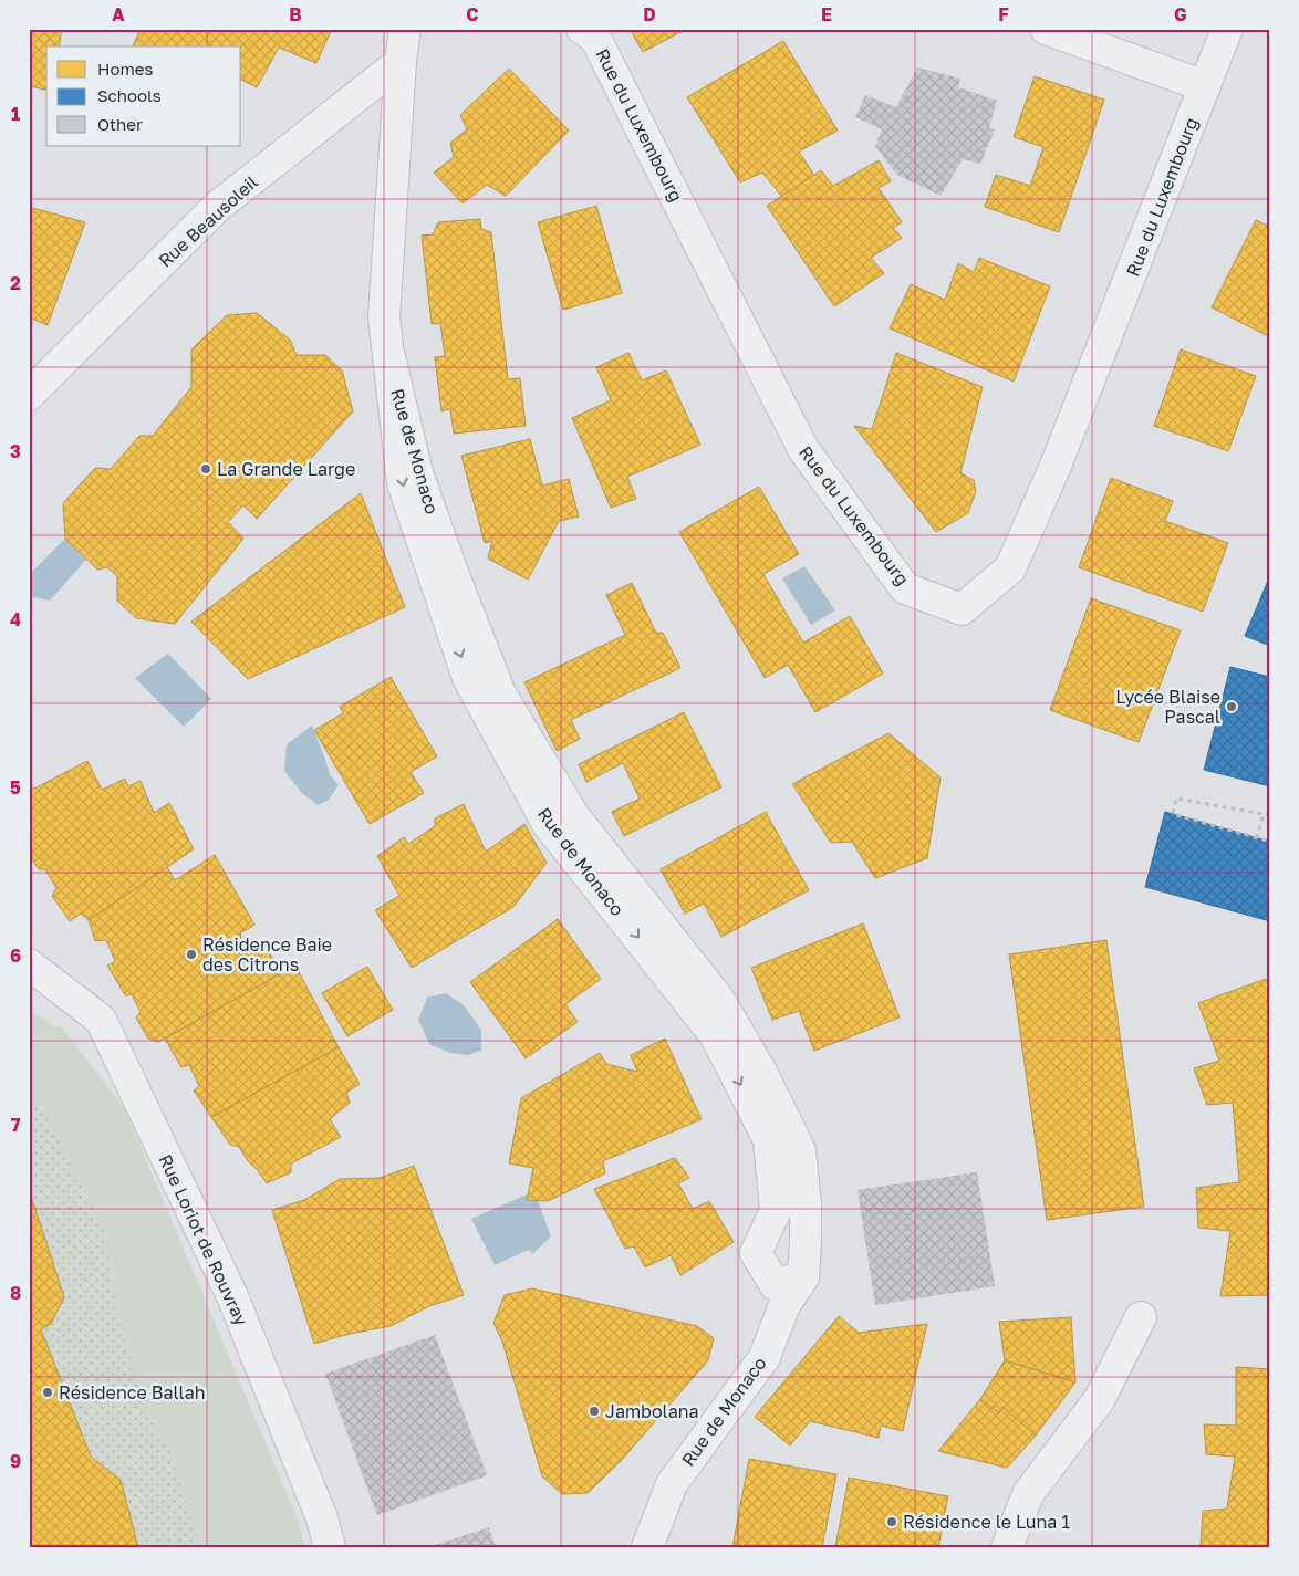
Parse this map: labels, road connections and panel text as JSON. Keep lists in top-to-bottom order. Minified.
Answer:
{"streets":{"street":["Rue du Luxembourg","Rue Beausoleil","Rue de Monaco","Rue Loriot de Rouvray"]},"crossings":[["Rue Beausoleil","Rue de Monaco"]],"places":["La Grande Large","Lycée Blaise Pascal","Résidence Baie des Citrons","Résidence Ballah","Jambolana","Résidence le Luna 1"],"legend":["Homes","Schools","Other"],"grid":{"columns":["A","B","C","D","E","F","G"],"rows":["1","2","3","4","5","6","7","8","9"]}}
